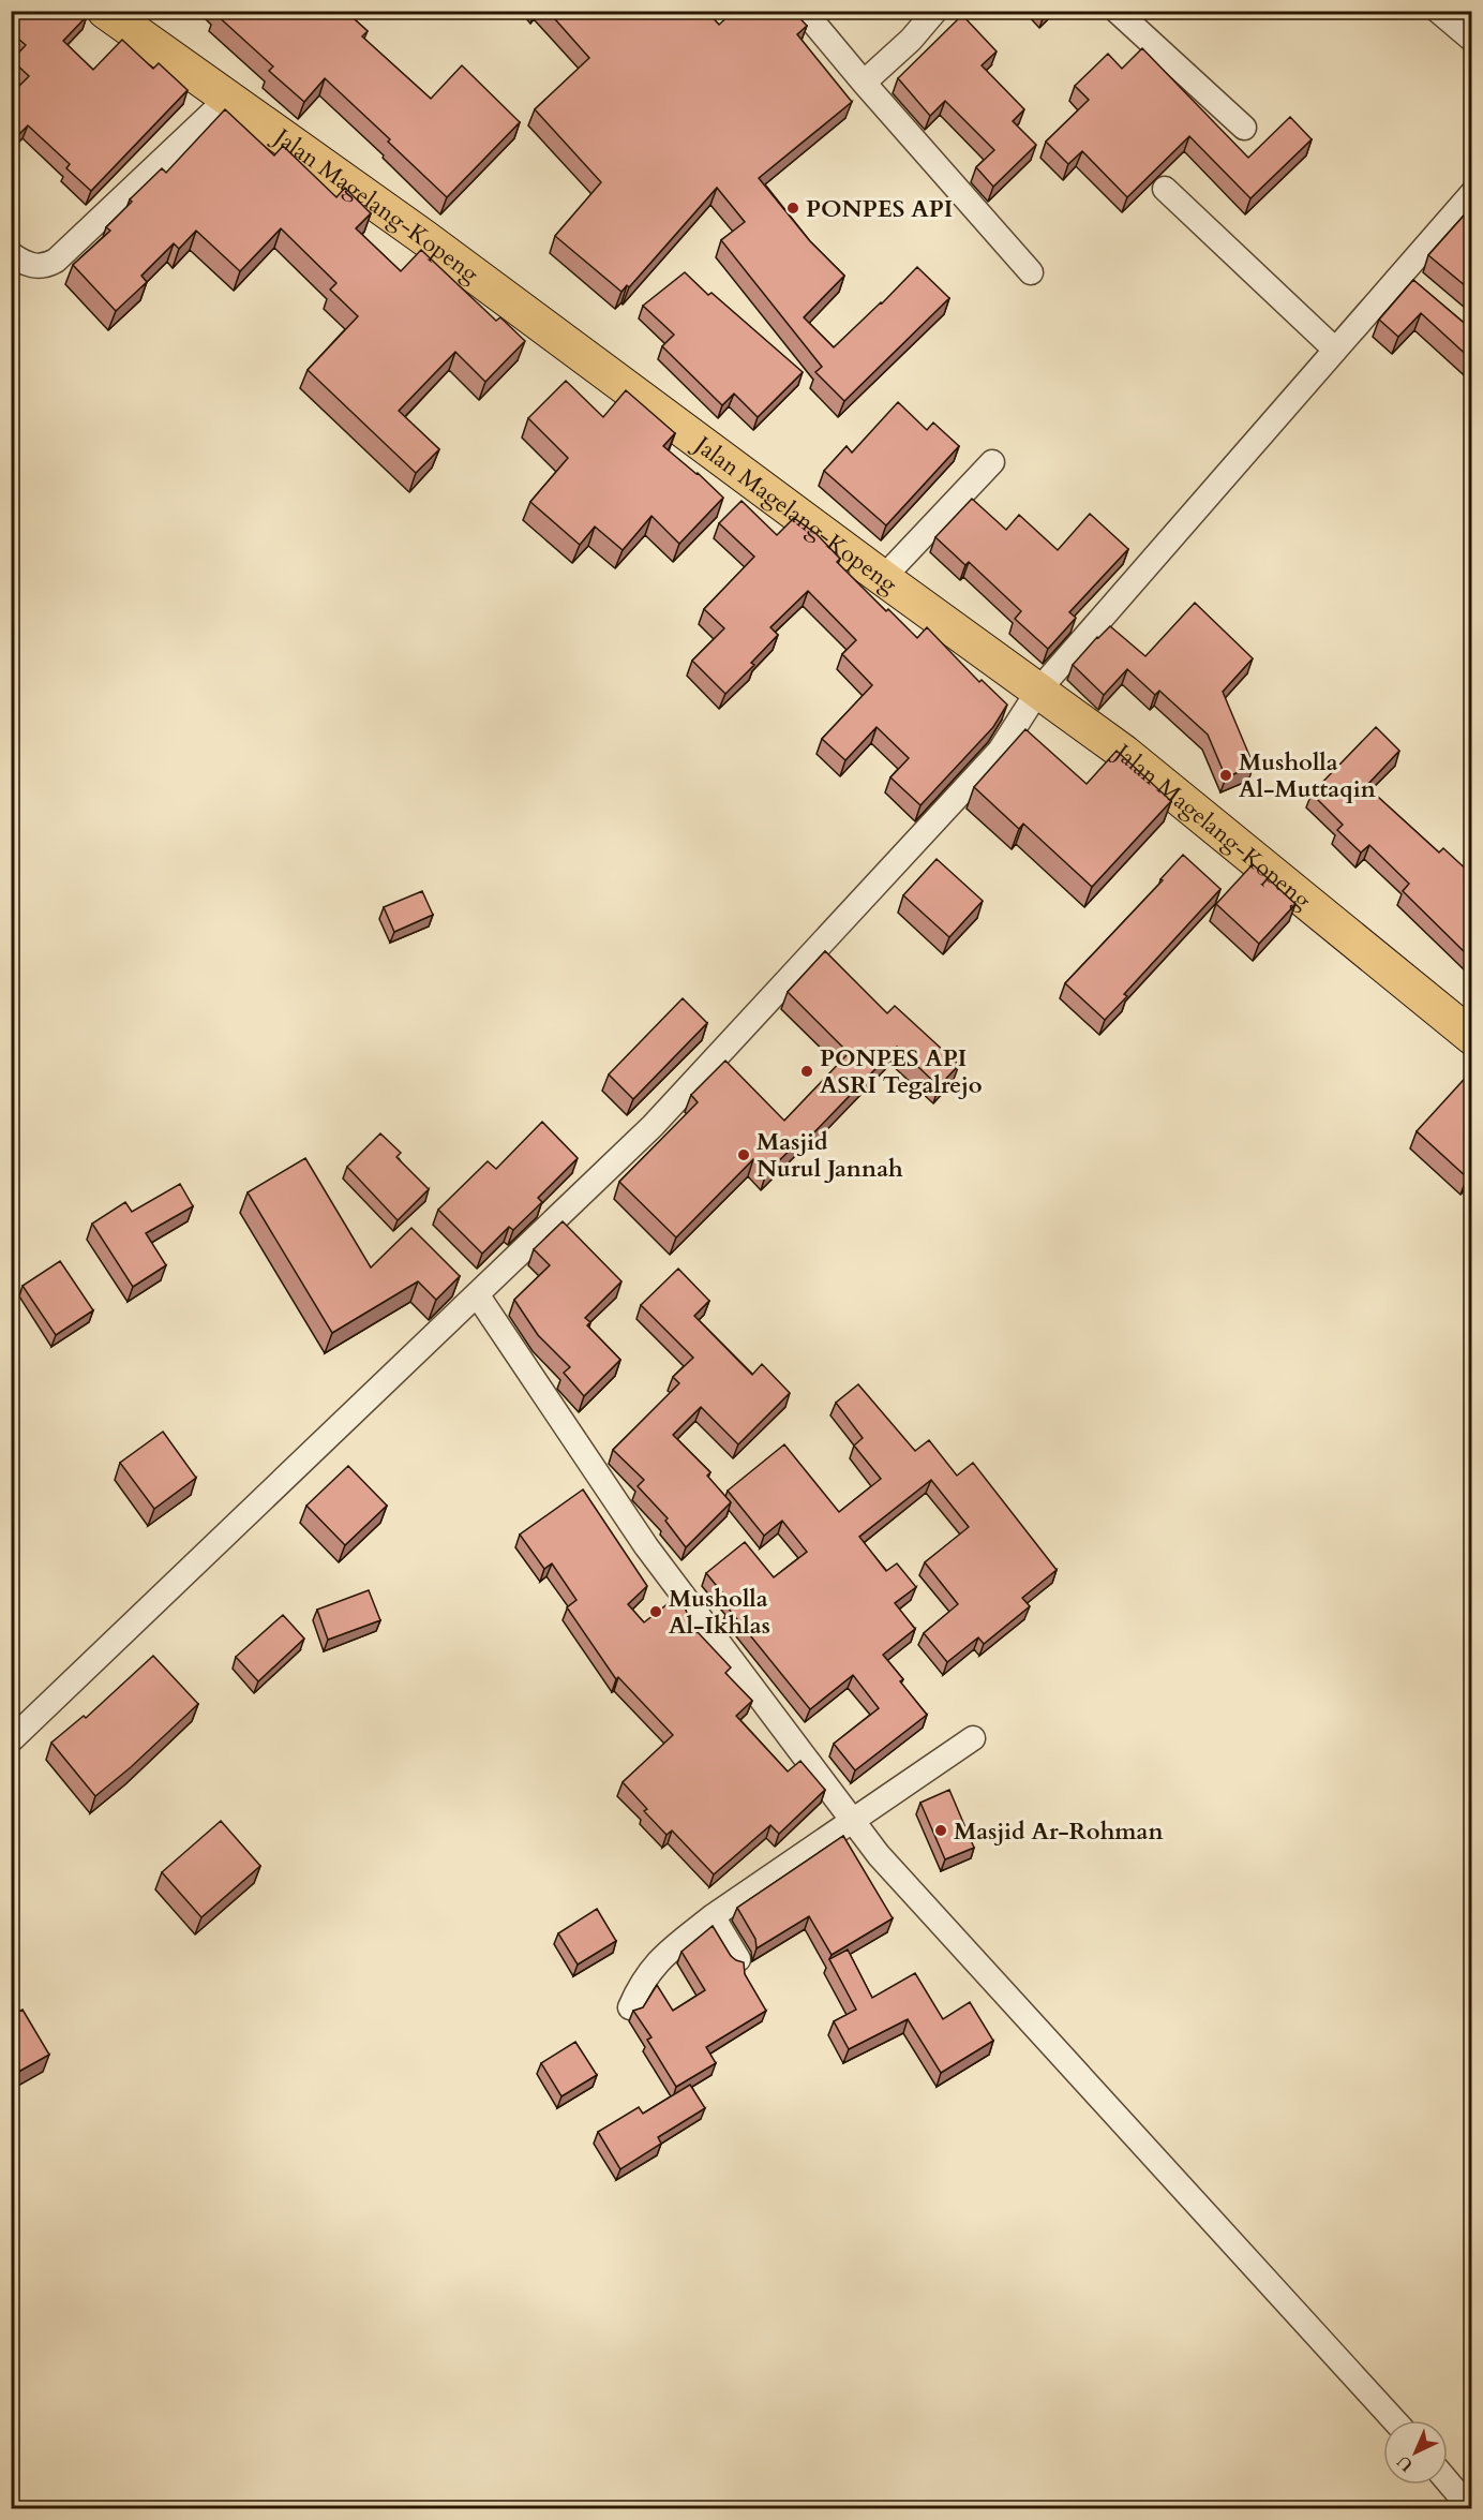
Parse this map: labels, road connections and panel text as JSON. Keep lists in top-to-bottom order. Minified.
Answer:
{"streets":{"main road":["Jalan Magelang-Kopeng"]},"places":["PONPES API","Musholla Al-Muttaqin","PONPES API ASRI Tegalrejo","Masjid Nurul Jannah","Musholla Al-Ikhlas","Masjid Ar-Rohman"],"north":"bottom left"}
